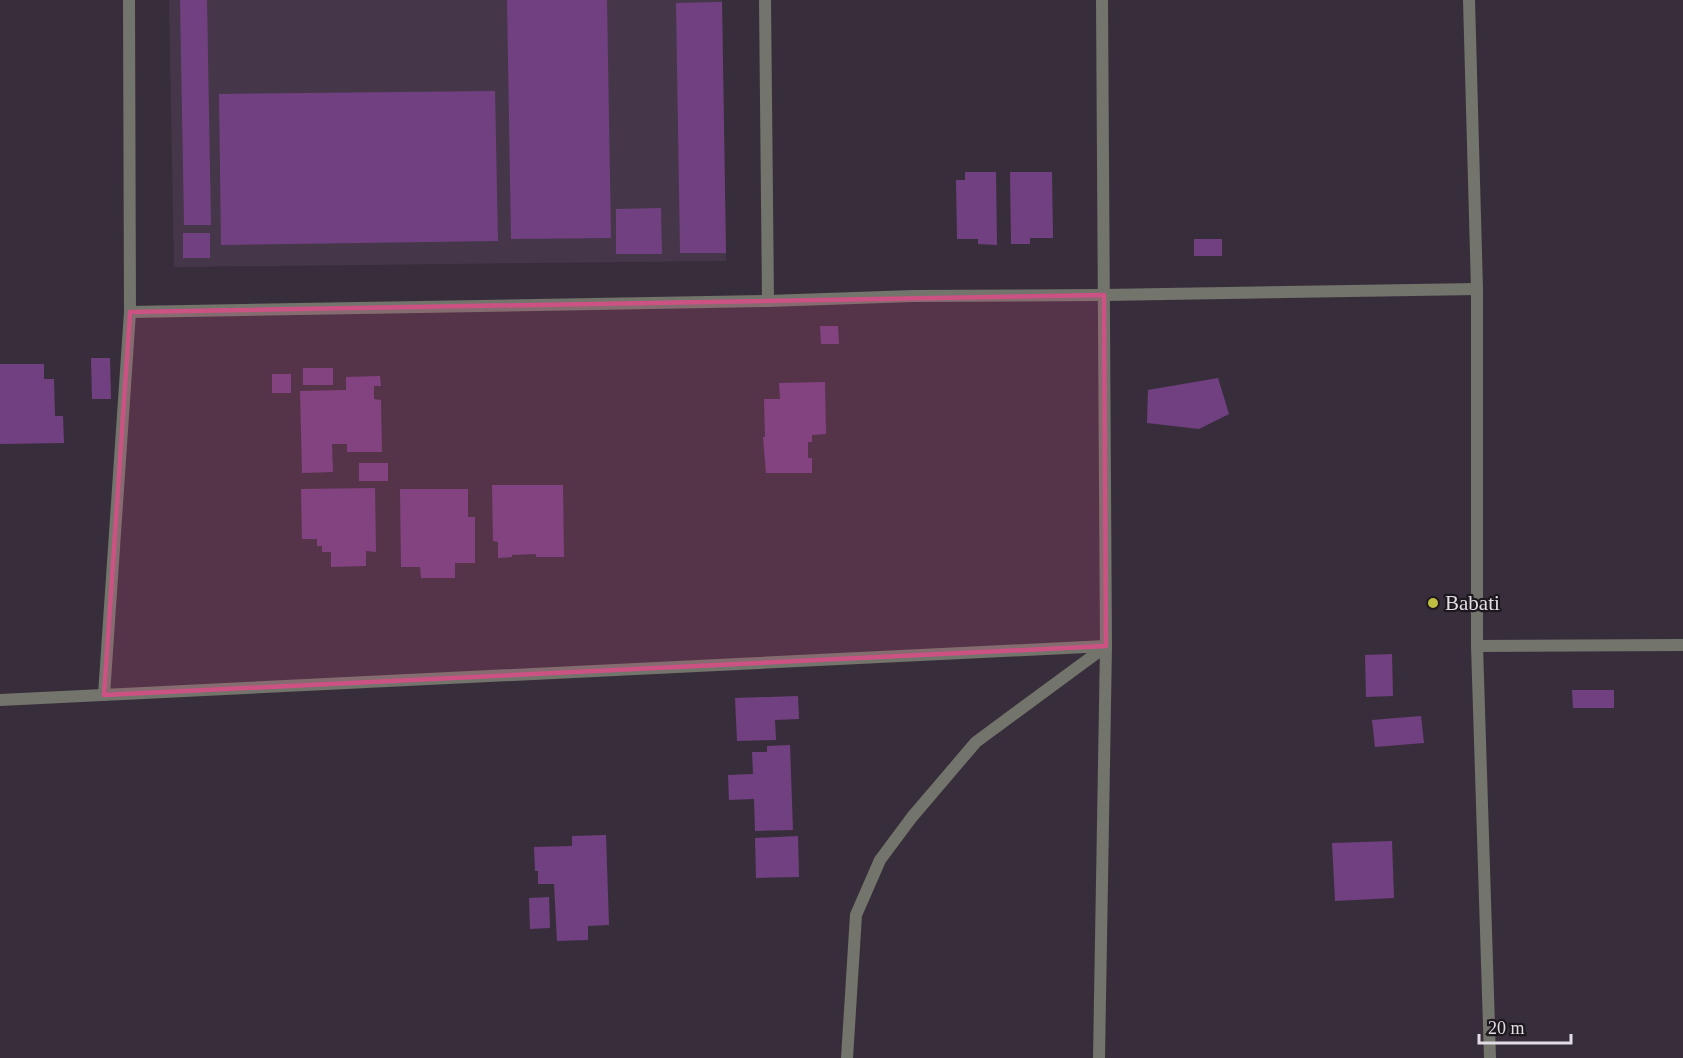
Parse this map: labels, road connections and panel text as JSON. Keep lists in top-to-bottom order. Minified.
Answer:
{"places":["Babati"],"scale_bar":"20 m"}
